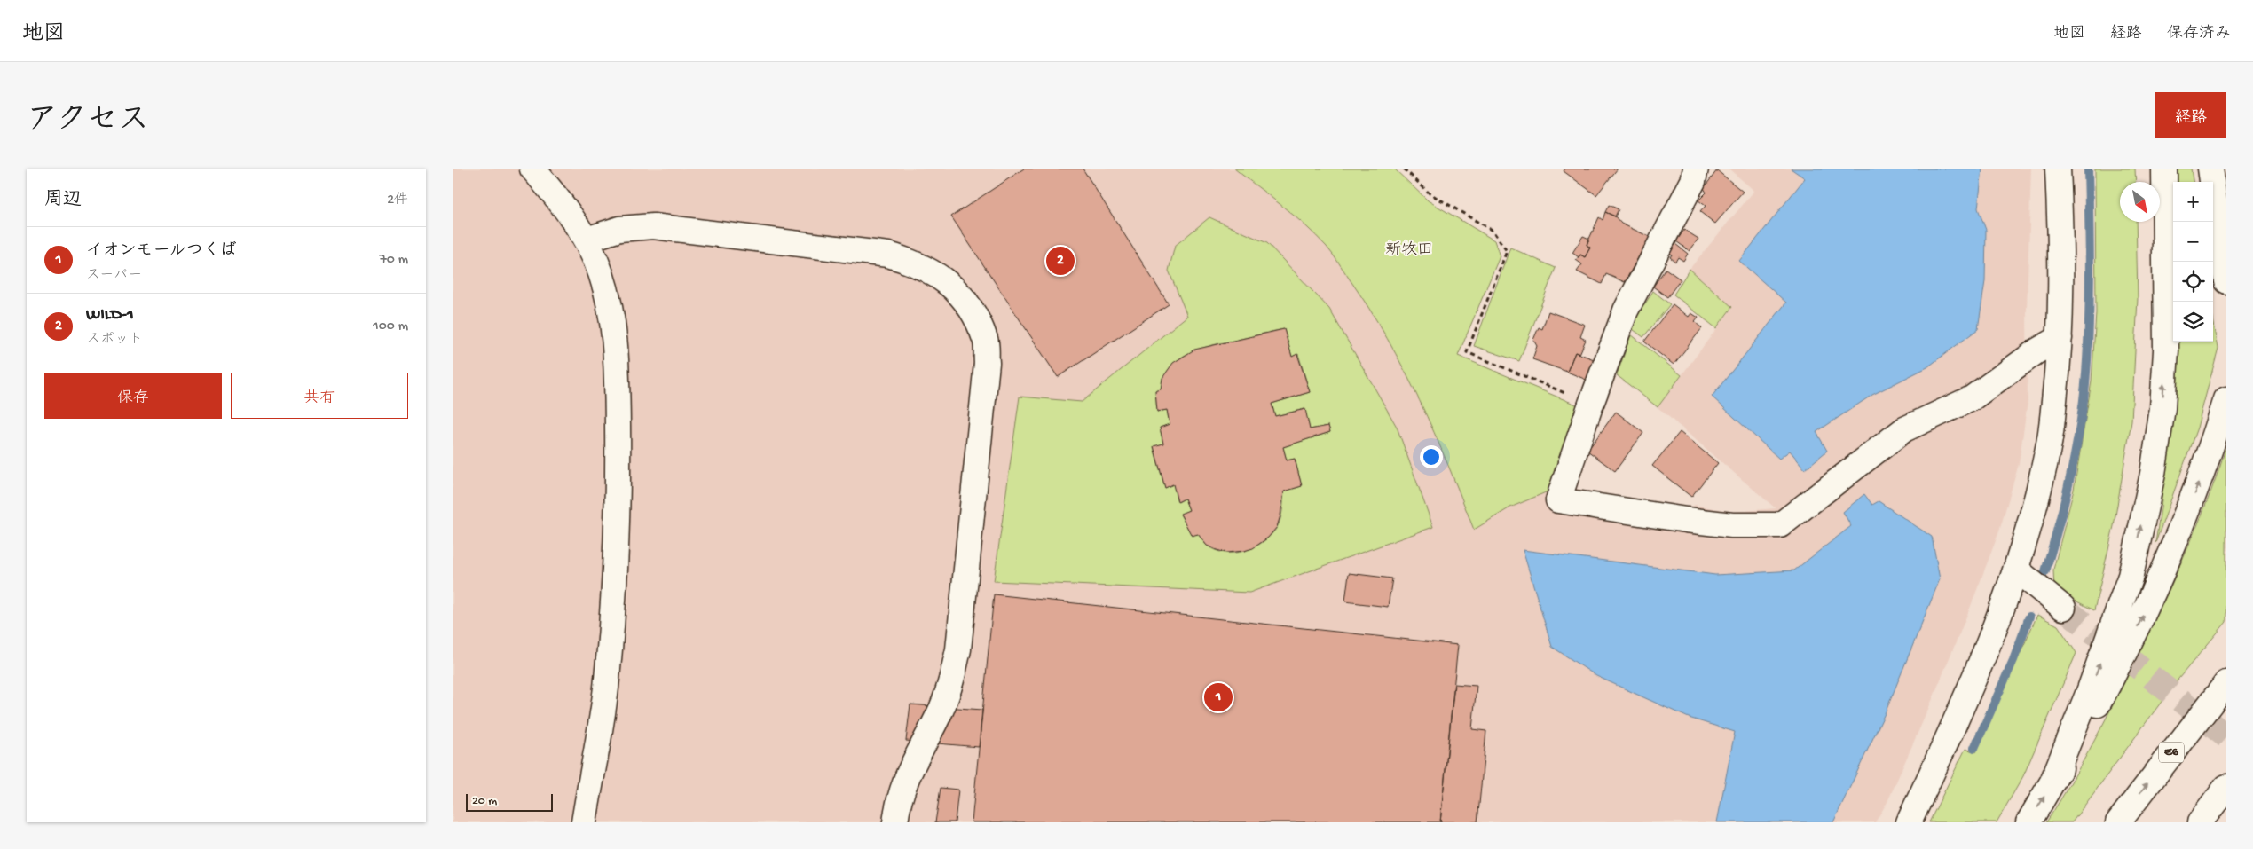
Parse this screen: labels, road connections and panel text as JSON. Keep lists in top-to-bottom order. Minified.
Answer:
{"streets":{"main road":["E6"]},"districts":["新牧田"],"scale_bar":"20 m","north":"bottom right","page":{"header":"地図","nav":["地図","経路","保存済み"],"title":"アクセス","buttons":["経路",["保存","共有"]],"heading":["周辺","2件"],"map_buttons":["+","−"],"list":[{"mark":"1","name":"イオンモールつくば","note":"スーパー","value":"70 m"},{"mark":"2","name":"WILD-1","note":"スポット","value":"100 m"}],"pins":["2","1"],"scale":"20 m"}}
